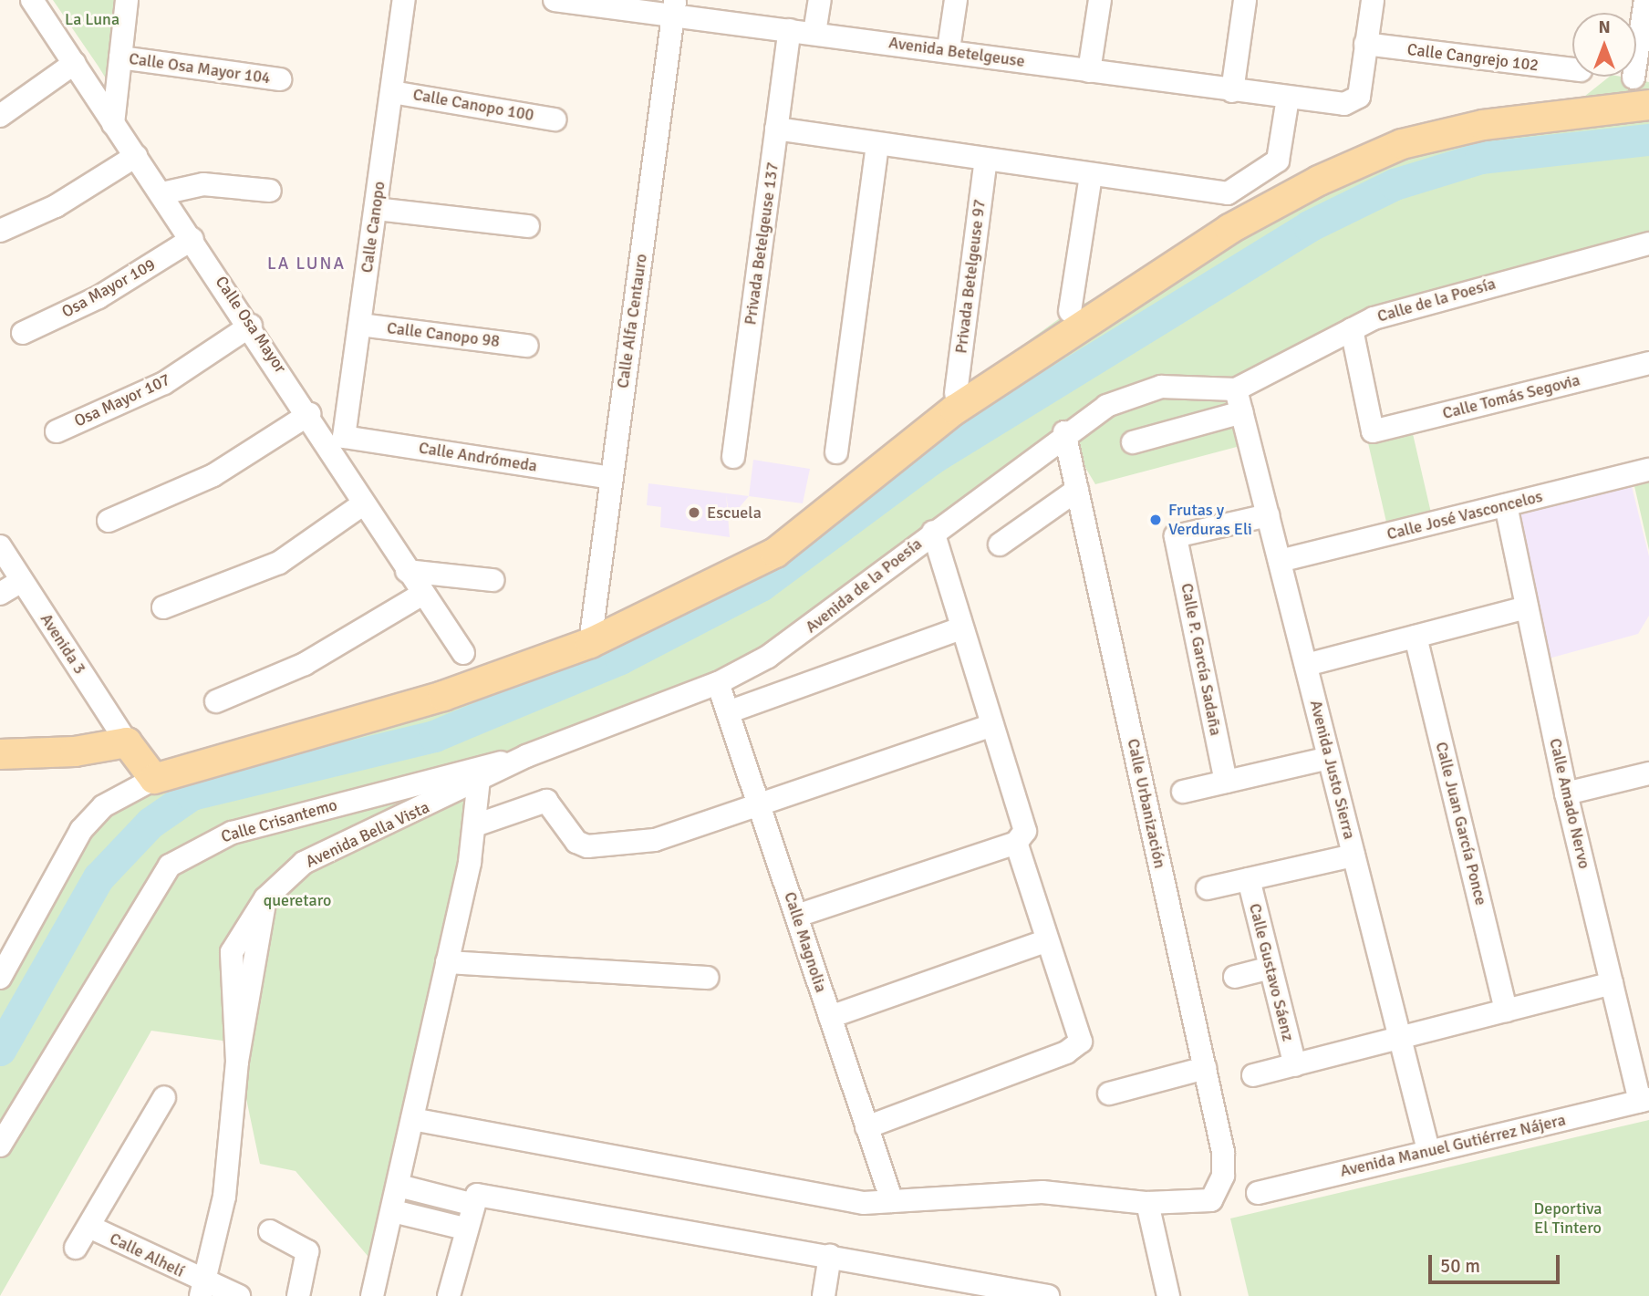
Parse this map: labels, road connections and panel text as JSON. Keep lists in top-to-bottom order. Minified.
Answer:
{"streets":{"street":["Avenida Betelgeuse","Calle Cangrejo 102","Calle Osa Mayor 104","Calle Canopo 100","Calle Canopo","Privada Betelgeuse 137","Privada Betelgeuse 97","Osa Mayor 109","Calle de la Poesía","Calle Alfa Centauro","Calle Osa Mayor","Calle Canopo 98","Calle Tomás Segovia","Osa Mayor 107","Calle Andrómeda","Calle José Vasconcelos","Avenida de la Poesía","Avenida 3","Calle P. García Sadaña","Avenida Justo Sierra","Calle Urbanización","Calle Amado Nervo","Calle Crisantemo","Calle Juan García Ponce","Avenida Bella Vista","Calle Magnolia","Calle Gustavo Sáenz","Avenida Manuel Gutiérrez Nájera","Calle Alhelí"]},"crossings":[["Avenida Betelgeuse","Calle Cangrejo 102"],["Avenida Betelgeuse","Privada Betelgeuse 137"],["Avenida Betelgeuse","Calle Alfa Centauro"],["Calle Canopo 100","Calle Canopo"],["Calle Canopo","Calle Osa Mayor"],["Calle Canopo","Calle Canopo 98"],["Calle Canopo","Calle Andrómeda"],["Osa Mayor 109","Calle Osa Mayor"],["Calle de la Poesía","Calle Tomás Segovia"],["Calle de la Poesía","Avenida de la Poesía"],["Calle de la Poesía","Avenida Justo Sierra"],["Calle Alfa Centauro","Calle Andrómeda"],["Calle Osa Mayor","Osa Mayor 107"],["Calle Osa Mayor","Calle Andrómeda"],["Calle José Vasconcelos","Avenida Justo Sierra"],["Calle José Vasconcelos","Calle Amado Nervo"],["Avenida de la Poesía","Avenida Justo Sierra"],["Avenida de la Poesía","Calle Urbanización"],["Avenida de la Poesía","Calle Crisantemo"],["Avenida de la Poesía","Avenida Bella Vista"],["Avenida de la Poesía","Calle Magnolia"],["Calle P. García Sadaña","Avenida Justo Sierra"],["Avenida Justo Sierra","Avenida Manuel Gutiérrez Nájera"],["Calle Amado Nervo","Avenida Manuel Gutiérrez Nájera"],["Calle Crisantemo","Avenida Bella Vista"],["Avenida Bella Vista","Calle Alhelí"]],"districts":["LA LUNA"],"parks":["La Luna","queretaro","Deportiva El Tintero"],"places":["Escuela","Frutas y Verduras Eli"],"scale_bar":"50 m","north":"top"}
